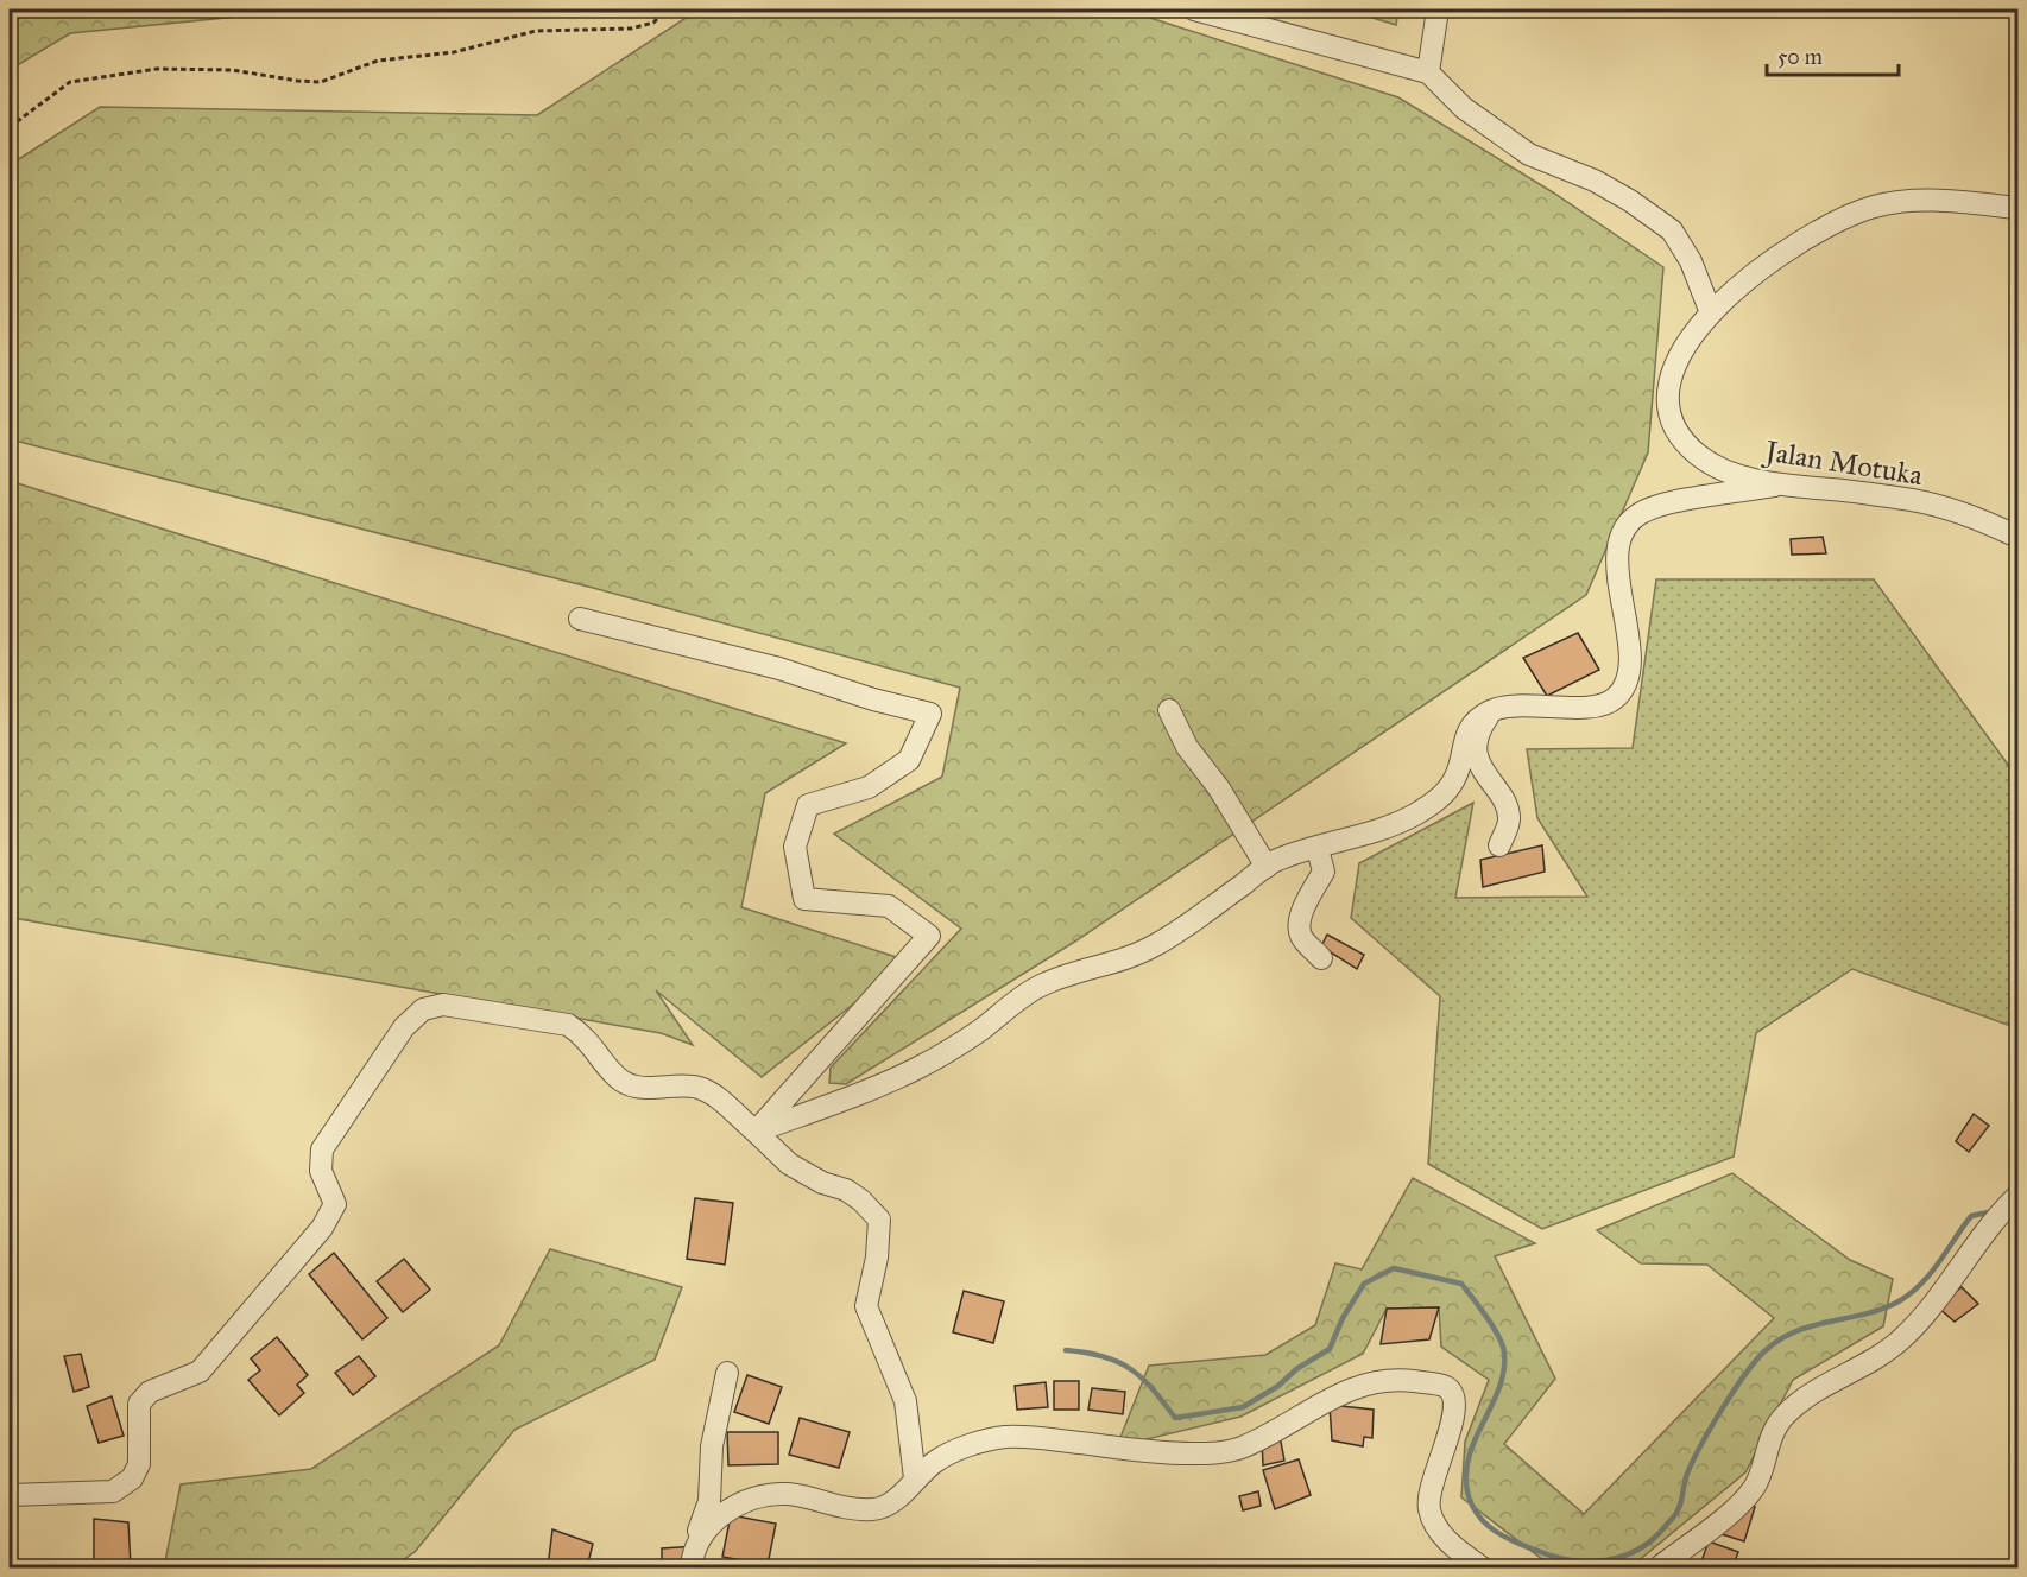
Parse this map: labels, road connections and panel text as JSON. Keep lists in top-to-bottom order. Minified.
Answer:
{"streets":{"street":["Jalan Motuka"]},"scale_bar":"50 m"}
